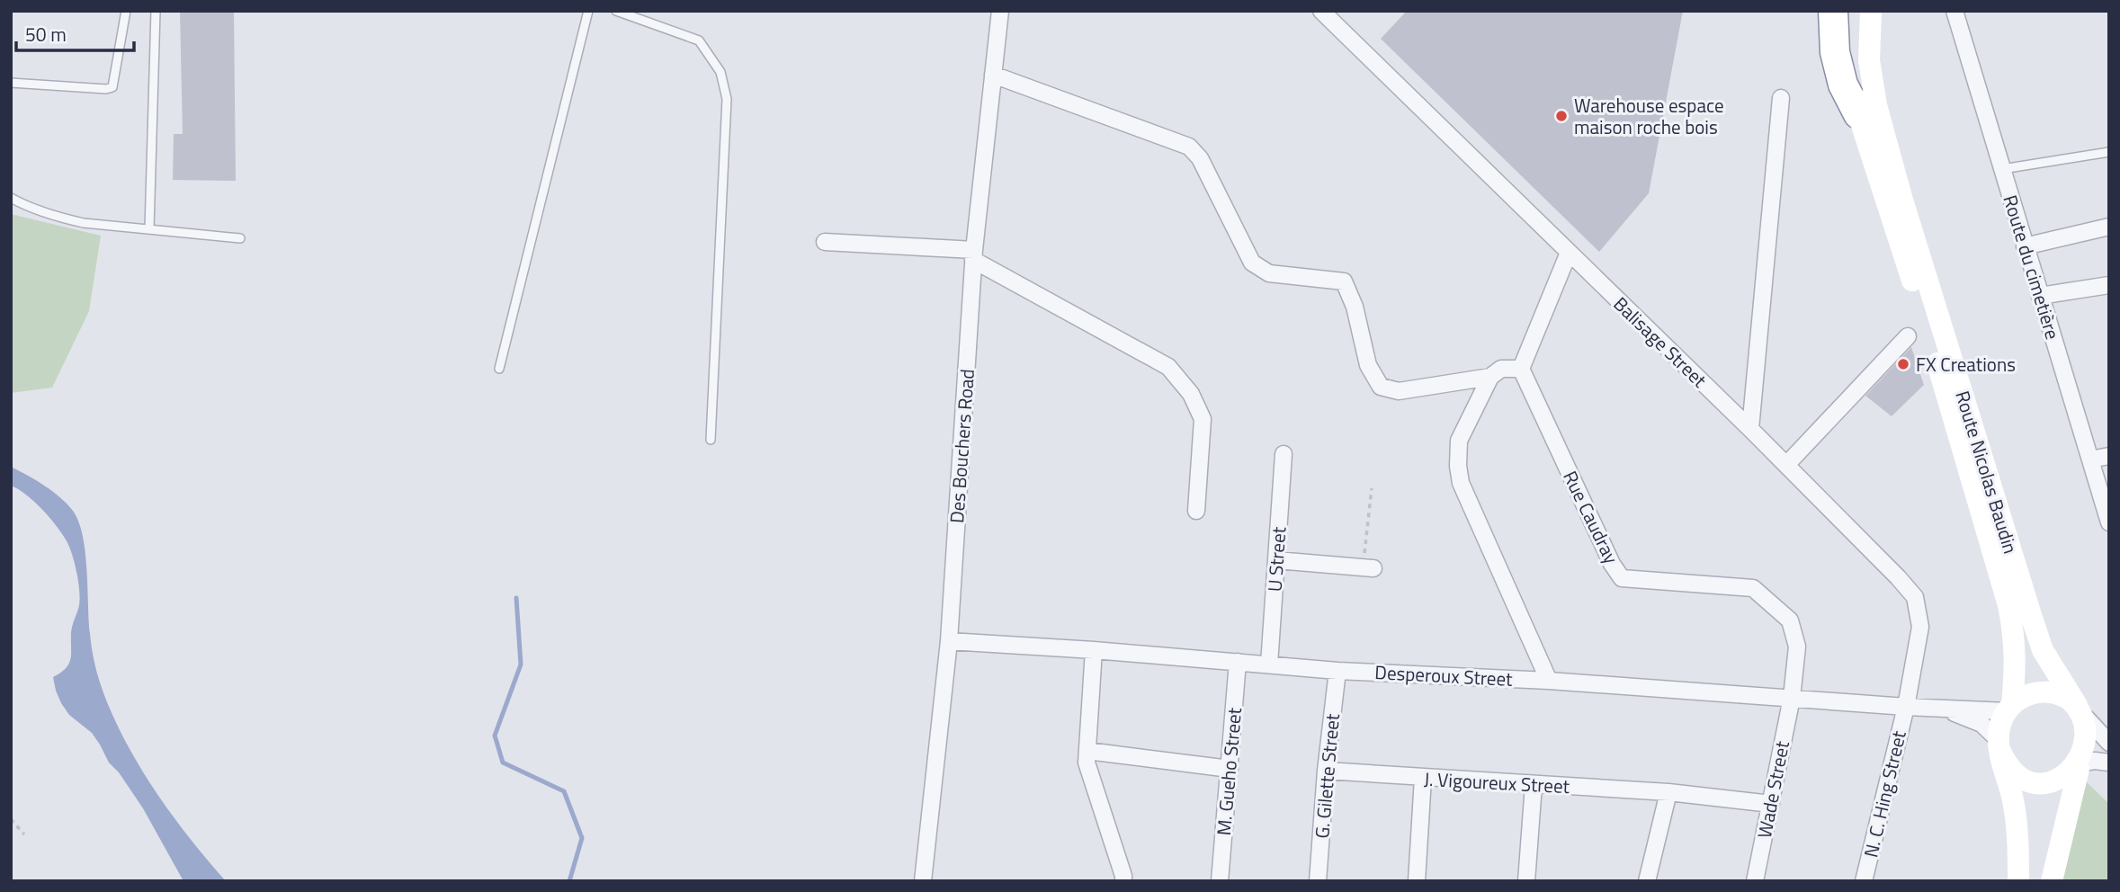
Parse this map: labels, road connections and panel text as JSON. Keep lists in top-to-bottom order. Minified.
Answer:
{"streets":{"main road":["Route Nicolas Baudin"],"street":["Route du cimetière","Balisage Street","Des Bouchers Road","Rue Caudray","U Street","Desperoux Street","M. Gueho Street","G. Gilette Street","J. Vigoureux Street","Wade Street","N. C. Hing Street"]},"crossings":[["Balisage Street","Desperoux Street"],["Balisage Street","N. C. Hing Street"],["Des Bouchers Road","Desperoux Street"],["Route Nicolas Baudin","Desperoux Street"],["Rue Caudray","Desperoux Street"],["Rue Caudray","Wade Street"],["U Street","Desperoux Street"],["Desperoux Street","M. Gueho Street"],["Desperoux Street","G. Gilette Street"],["Desperoux Street","Wade Street"],["Desperoux Street","N. C. Hing Street"],["G. Gilette Street","J. Vigoureux Street"],["J. Vigoureux Street","Wade Street"]],"places":["Warehouse espace maison roche bois","FX Creations"],"scale_bar":"50 m"}
